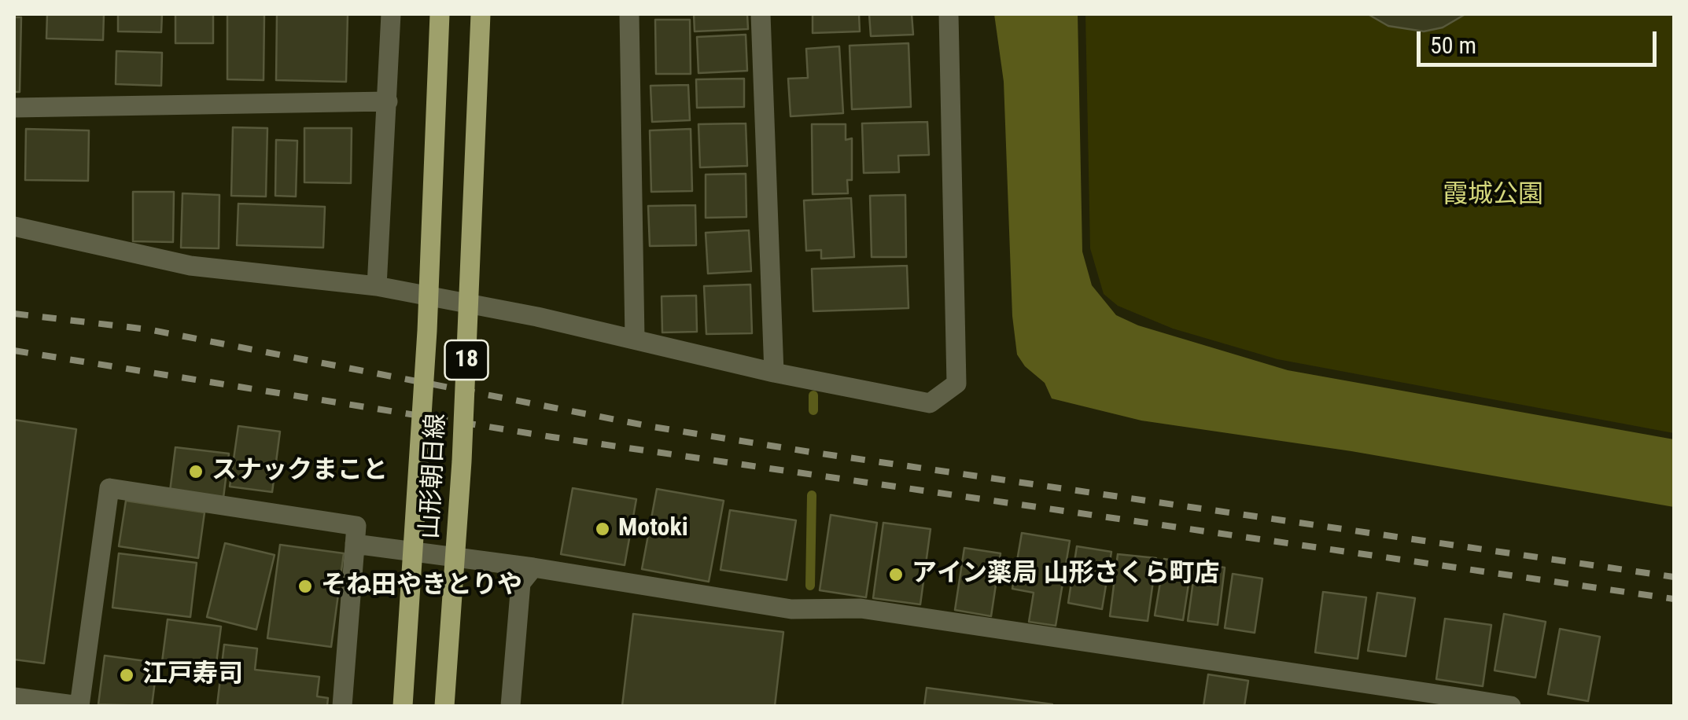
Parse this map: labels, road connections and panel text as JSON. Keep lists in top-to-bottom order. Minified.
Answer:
{"streets":{"main road":["18","山形朝日線"]},"parks":["霞城公園"],"places":["スナックまこと","Motoki","アイン薬局 山形さくら町店","そね田やきとりや","江戸寿司"],"scale_bar":"50 m"}
